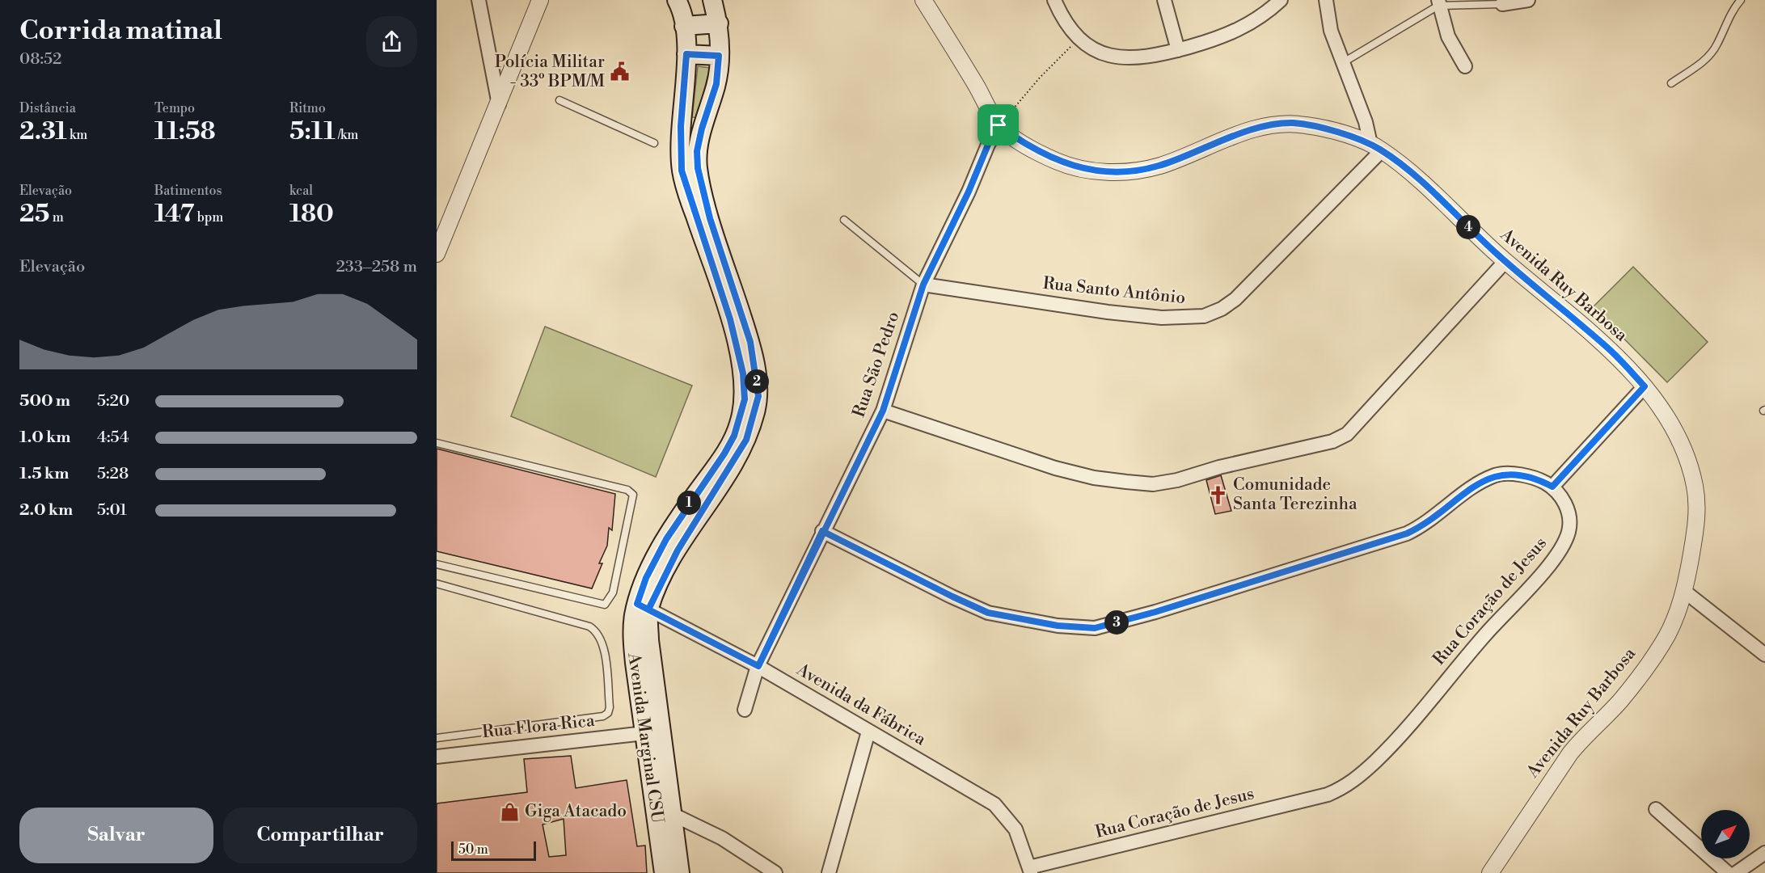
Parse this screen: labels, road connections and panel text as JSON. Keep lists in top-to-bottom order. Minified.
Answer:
{"streets":{"main road":["Avenida Marginal CSU"],"street":["Avenida Ruy Barbosa","Rua Santo Antônio","Rua São Pedro","Rua Coração de Jesus","Avenida da Fábrica","Rua Flora Rica"]},"crossings":[["Avenida Ruy Barbosa","Rua Santo Antônio"],["Avenida Ruy Barbosa","Rua São Pedro"],["Rua Santo Antônio","Rua São Pedro"],["Rua São Pedro","Avenida da Fábrica"],["Rua Coração de Jesus","Avenida da Fábrica"],["Avenida da Fábrica","Avenida Marginal CSU"],["Rua Flora Rica","Avenida Marginal CSU"]],"places":{"public building":["Polícia Militar - 33º BPM/M"],"church":["Comunidade Santa Terezinha"],"shop":["Giga Atacado"]},"scale_bar":"50 m","north":"top right","page":{"heading":["Corrida matinal","08:52"],"stats":[["Distância","2.31 km"],["Tempo","11:58"],["Ritmo","5:11 /km"],["Elevação","25 m"],["Batimentos","147 bpm"],["kcal","180"]],"pins":["4","2","1","3"],"chart":["Elevação","233–258 m"],"list":[{"name":"500 m","note":"5:20"},{"name":"1.0 km","note":"4:54"},{"name":"1.5 km","note":"5:28"},{"name":"2.0 km","note":"5:01"}],"buttons":["Salvar","Compartilhar"],"scale":"50 m"}}
